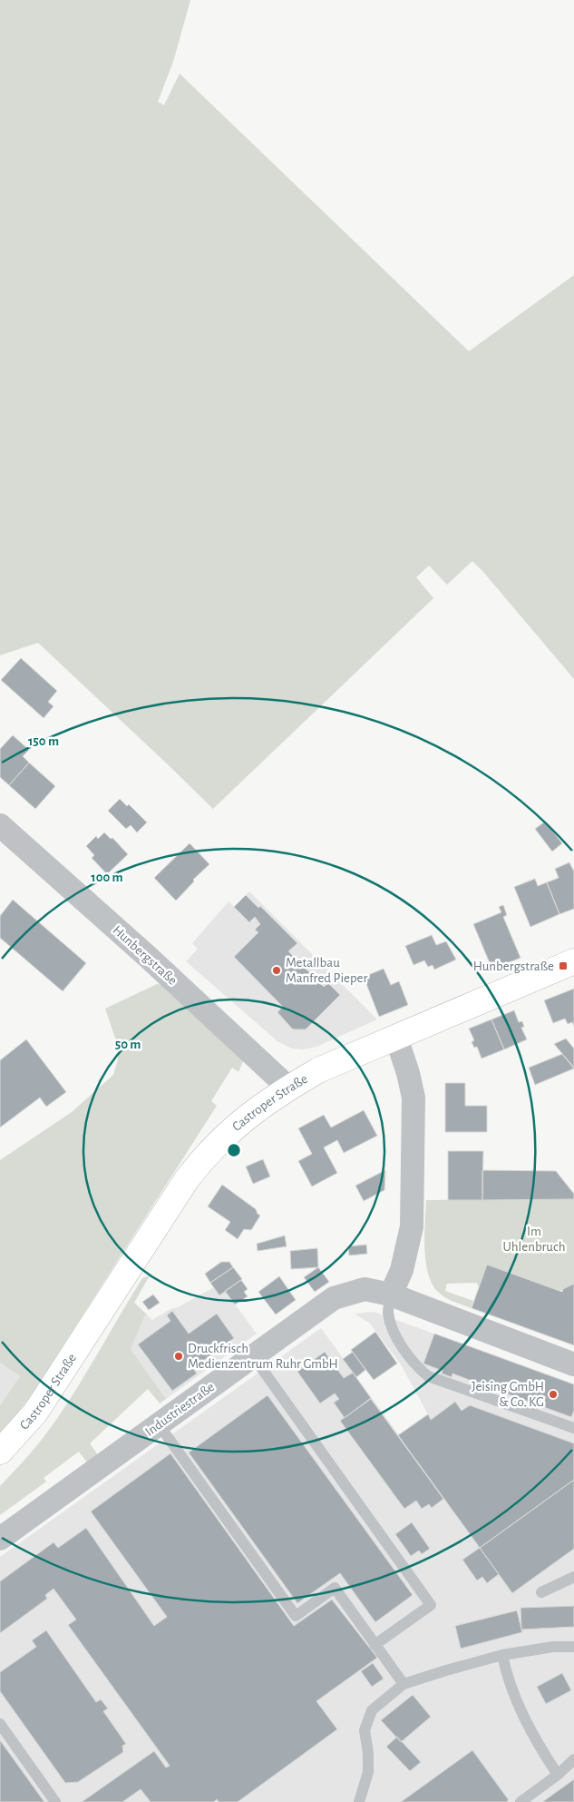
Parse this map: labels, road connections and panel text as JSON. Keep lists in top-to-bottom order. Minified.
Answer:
{"streets":{"main road":["Castroper Straße"],"street":["Hunbergstraße","Industriestraße"]},"crossings":[["Hunbergstraße","Castroper Straße"]],"parks":["Im Uhlenbruch"],"places":{"transit":["Hunbergstraße"],"other":["Metallbau Manfred Pieper","Druckfrisch Medienzentrum Ruhr GmbH","Jeising GmbH & Co. KG"]},"rings":["150 m","100 m","50 m"]}
